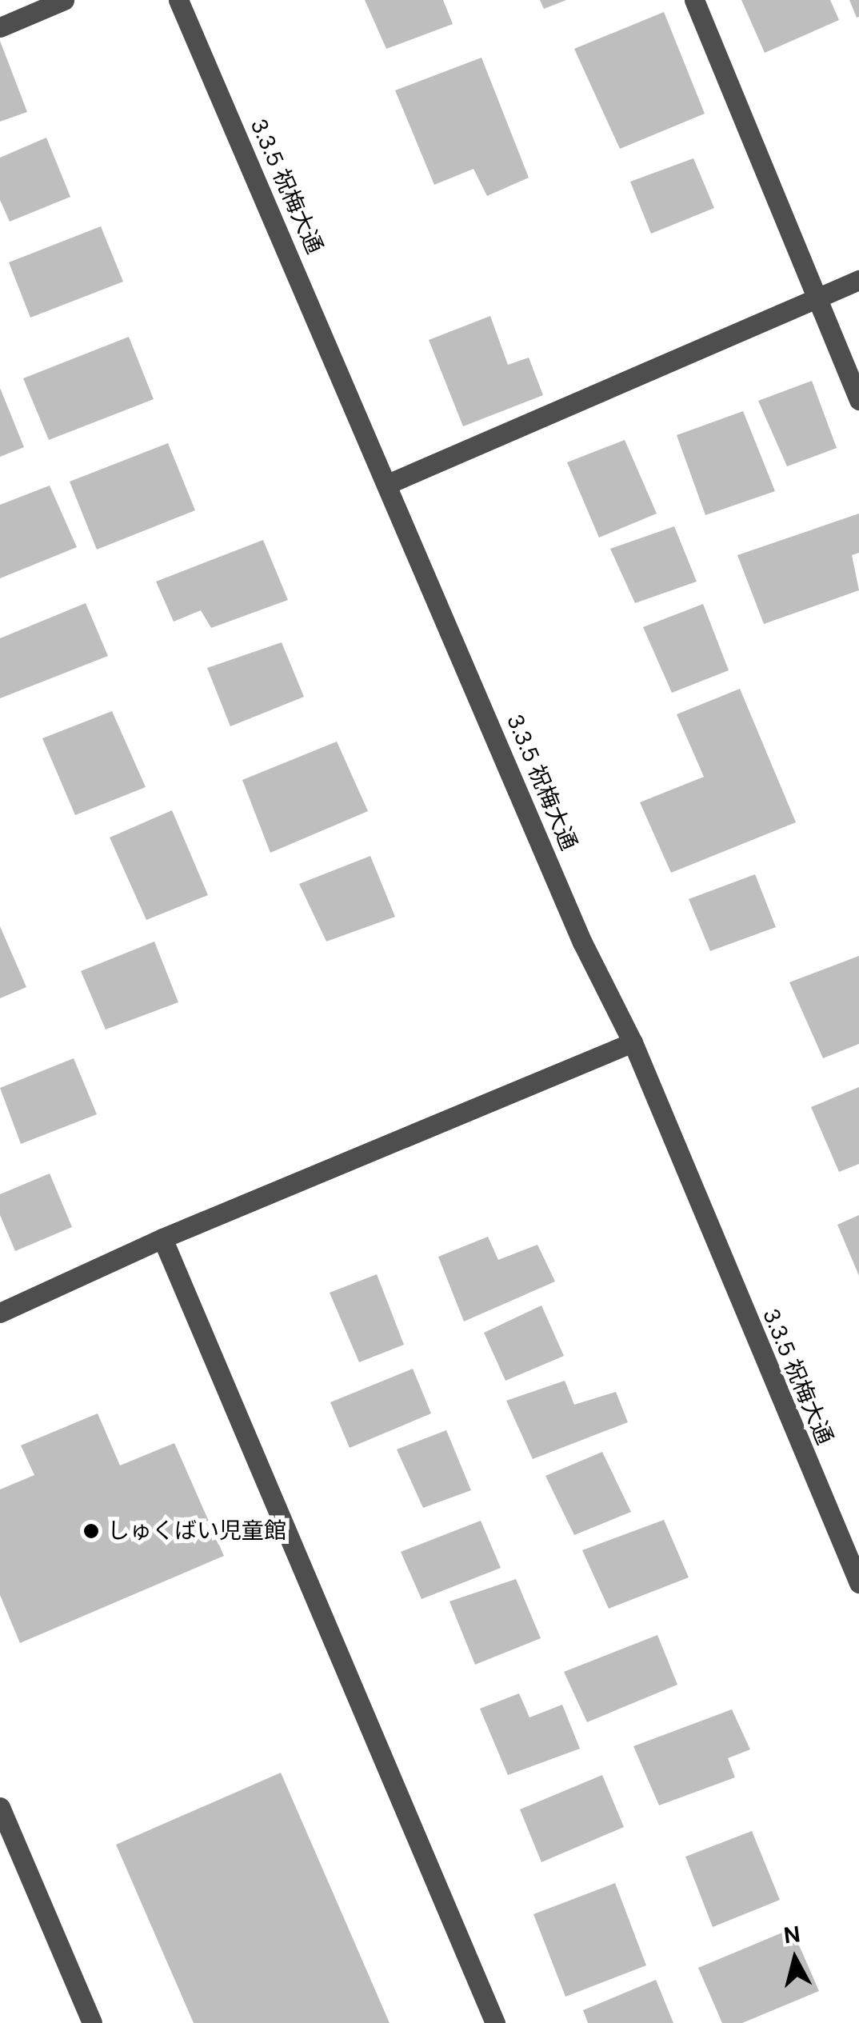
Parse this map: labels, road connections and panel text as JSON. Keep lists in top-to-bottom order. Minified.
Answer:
{"streets":{"street":["3.3.5 祝梅大通"]},"places":["しゅくばい児童館"],"north":"top"}
